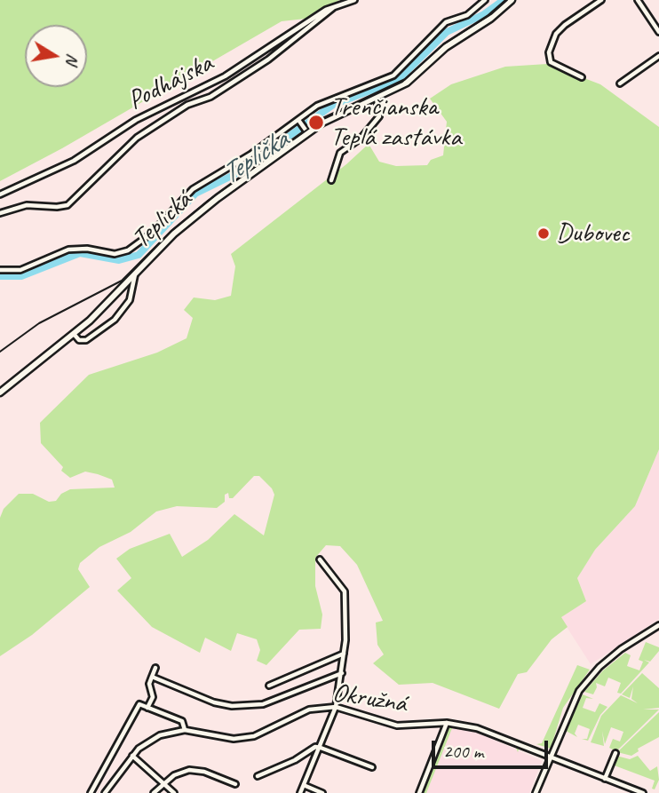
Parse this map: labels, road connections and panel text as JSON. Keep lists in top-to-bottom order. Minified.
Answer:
{"streets":{"main road":["Teplická"],"street":["Podhájska","Okružná"]},"water":["Teplička"],"places":["Trenčianska Teplá zastávka","Dubovec"],"scale_bar":"200 m","north":"right"}
